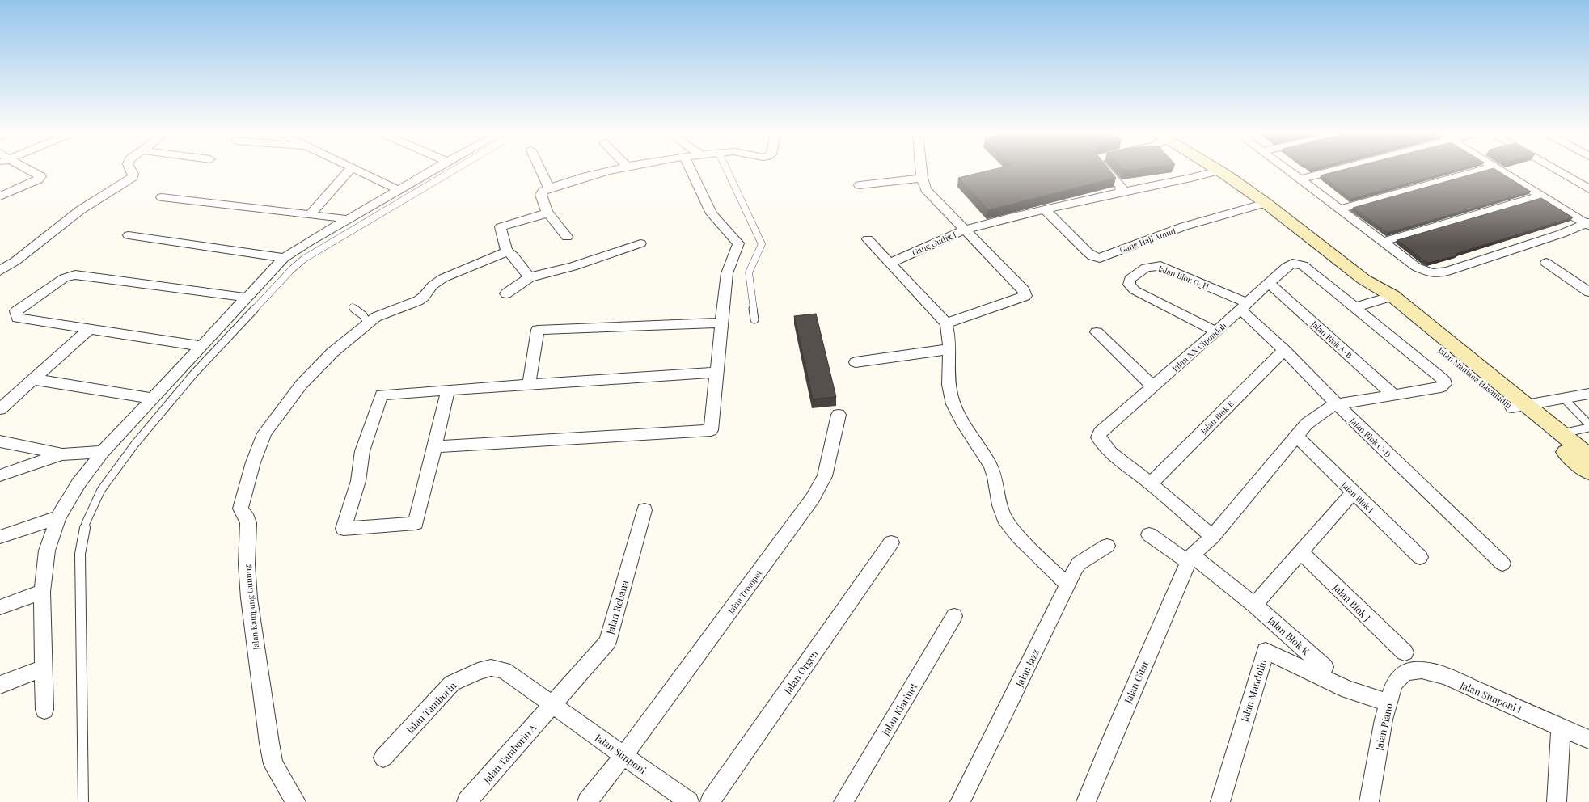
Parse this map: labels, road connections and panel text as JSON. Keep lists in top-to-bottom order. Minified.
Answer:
{"streets":{"street":["Gang Haji Amud","Gang Gudig I","Jalan Blok G-H","Jalan Blok A-B","Jalan NN Cipondoh","Jalan Maulana Hasanudin","Jalan Blok E","Jalan Blok C-D","Jalan Blok I","Jalan Trompet","Jalan Blok J","Jalan Kampung Gunung","Jalan Rebana","Jalan Blok K","Jalan Jazz","Jalan Orgen","Jalan Gitar","Jalan Mandolin","Jalan Simponi I","Jalan Tamborin","Jalan Klarinet","Jalan Piano","Jalan Tamborin A","Jalan Simponi"]},"crossings":[["Gang Haji Amud","Jalan Maulana Hasanudin"],["Jalan Blok G-H","Jalan NN Cipondoh"],["Jalan Blok G-H","Jalan Blok C-D"],["Jalan Blok A-B","Jalan NN Cipondoh"],["Jalan NN Cipondoh","Jalan Blok E"],["Jalan NN Cipondoh","Jalan Blok C-D"],["Jalan Blok E","Jalan Blok C-D"],["Jalan Trompet","Jalan Simponi"],["Jalan Rebana","Jalan Tamborin"],["Jalan Rebana","Jalan Tamborin A"],["Jalan Rebana","Jalan Simponi"],["Jalan Blok K","Jalan Gitar"],["Jalan Mandolin","Jalan Piano"],["Jalan Simponi I","Jalan Piano"],["Jalan Tamborin","Jalan Tamborin A"],["Jalan Tamborin","Jalan Simponi"],["Jalan Tamborin A","Jalan Simponi"]]}
